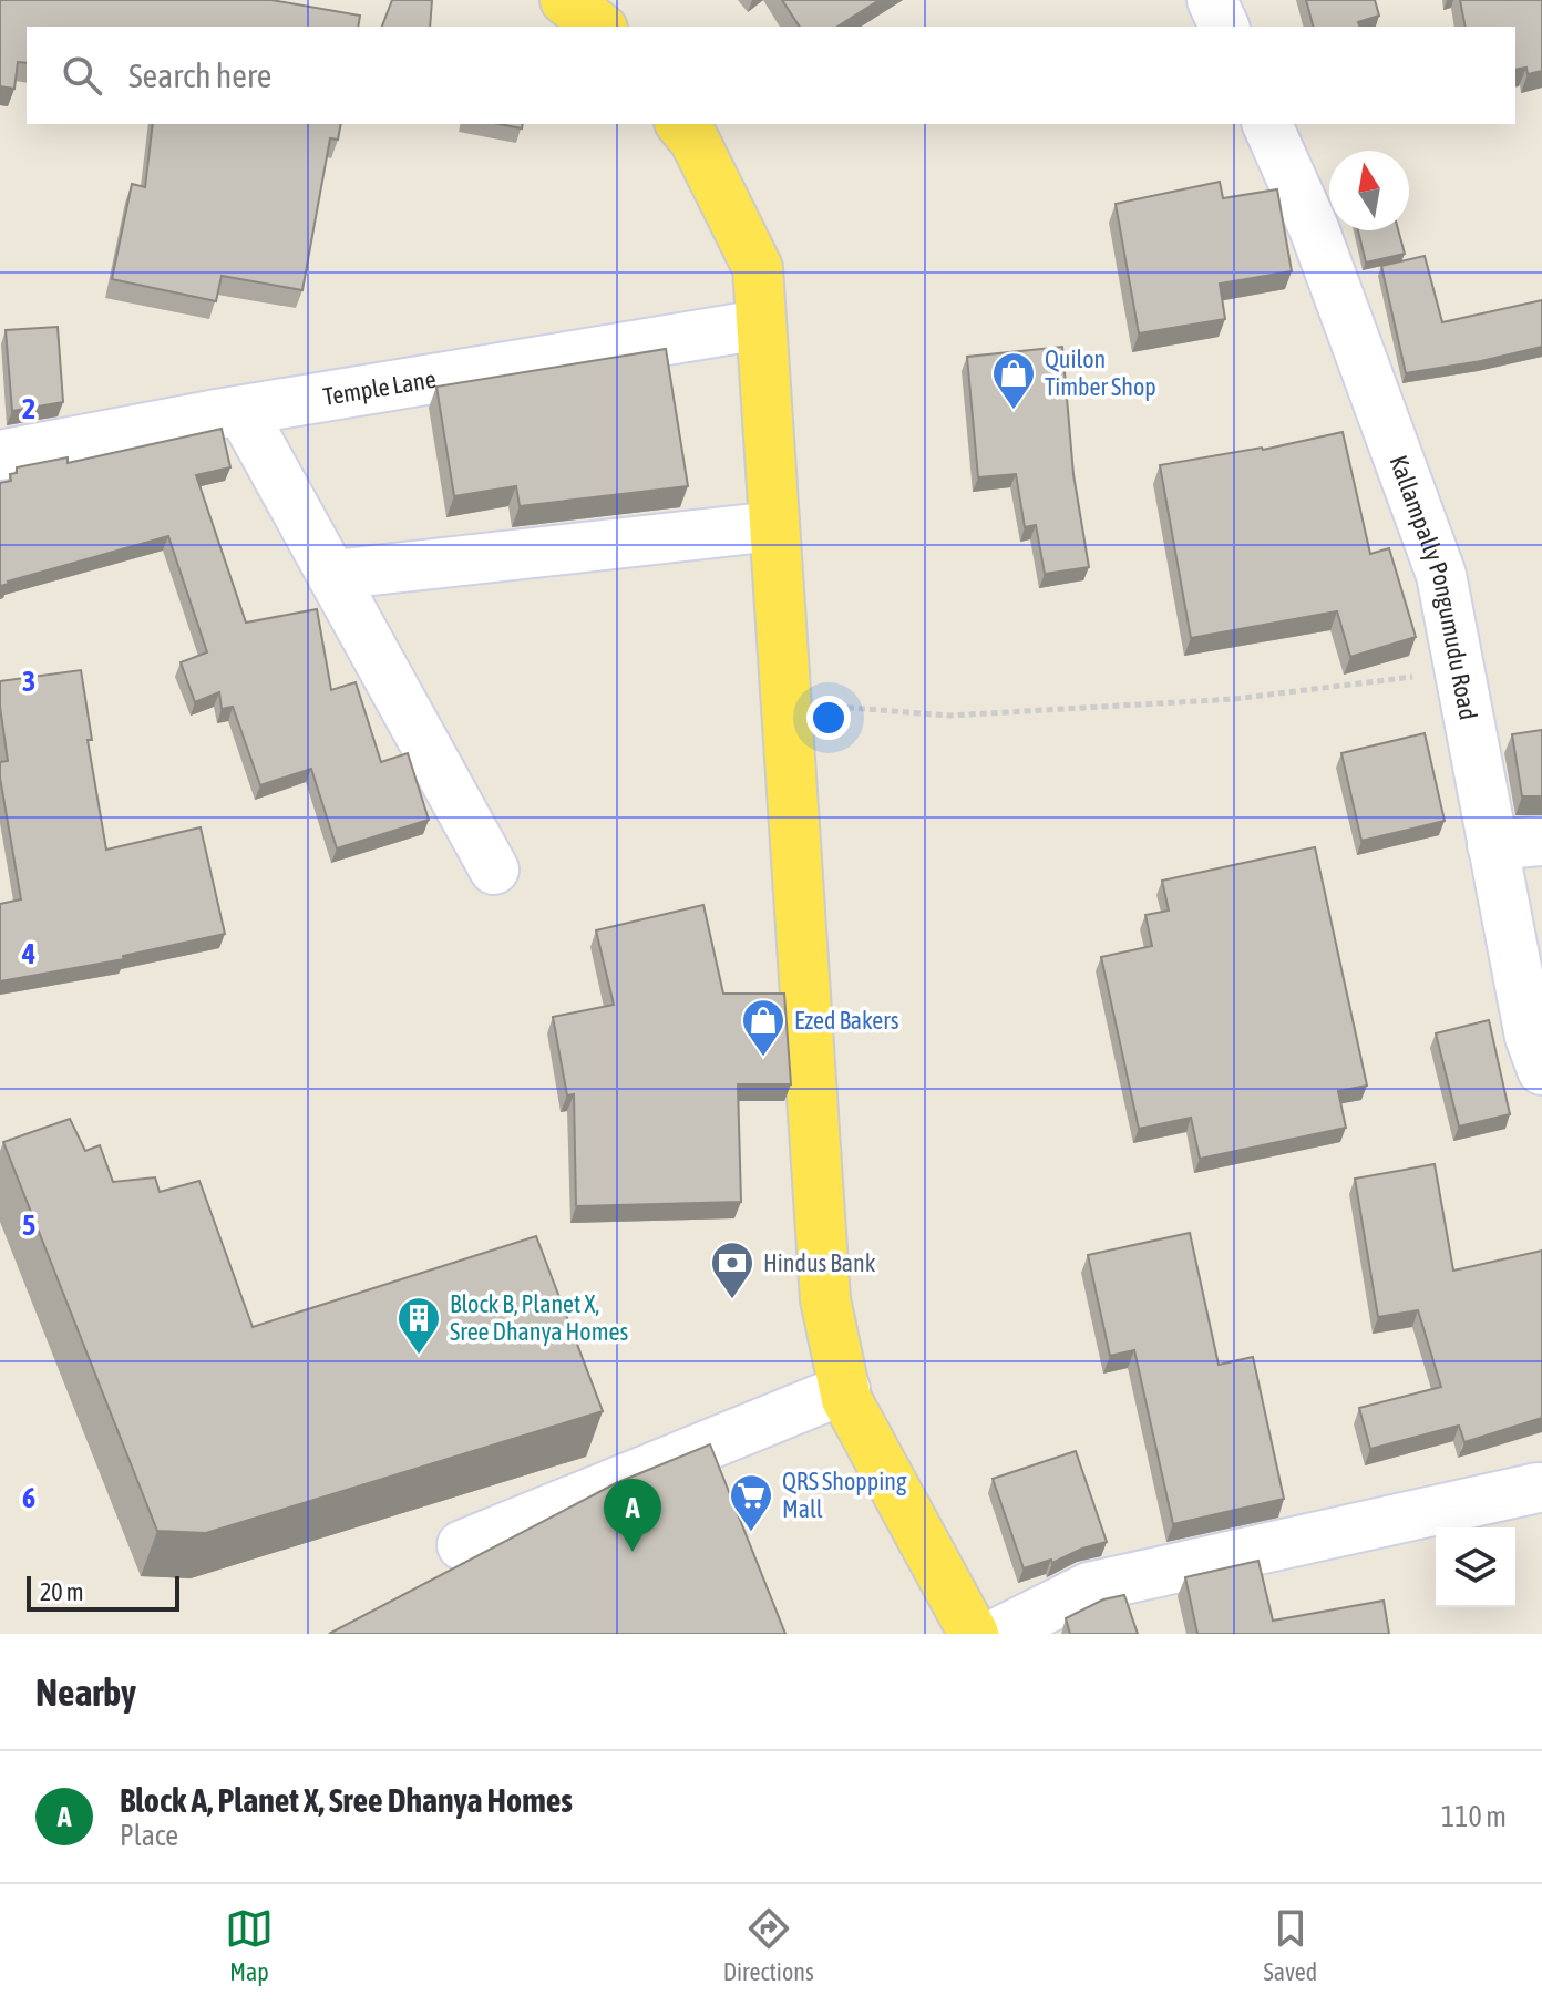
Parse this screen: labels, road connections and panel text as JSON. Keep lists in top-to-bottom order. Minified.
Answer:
{"streets":{"street":["Temple Lane","Kallampally Pongumudu Road"]},"places":{"shop":["Quilon Timber Shop","Ezed Bakers"],"bank":["Hindus Bank"],"building":["Block B, Planet X, Sree Dhanya Homes"],"supermarket":["QRS Shopping Mall"]},"scale_bar":"20 m","north":"top","page":{"search":"Search here","pins":"A","scale":"20 m","heading":"Nearby","list":[{"mark":"A","name":"Block A, Planet X, Sree Dhanya Homes","note":"Place","value":"110 m"}],"nav":["Map","Directions","Saved"]},"grid":{"rows":["2","3","4","5","6"]}}
